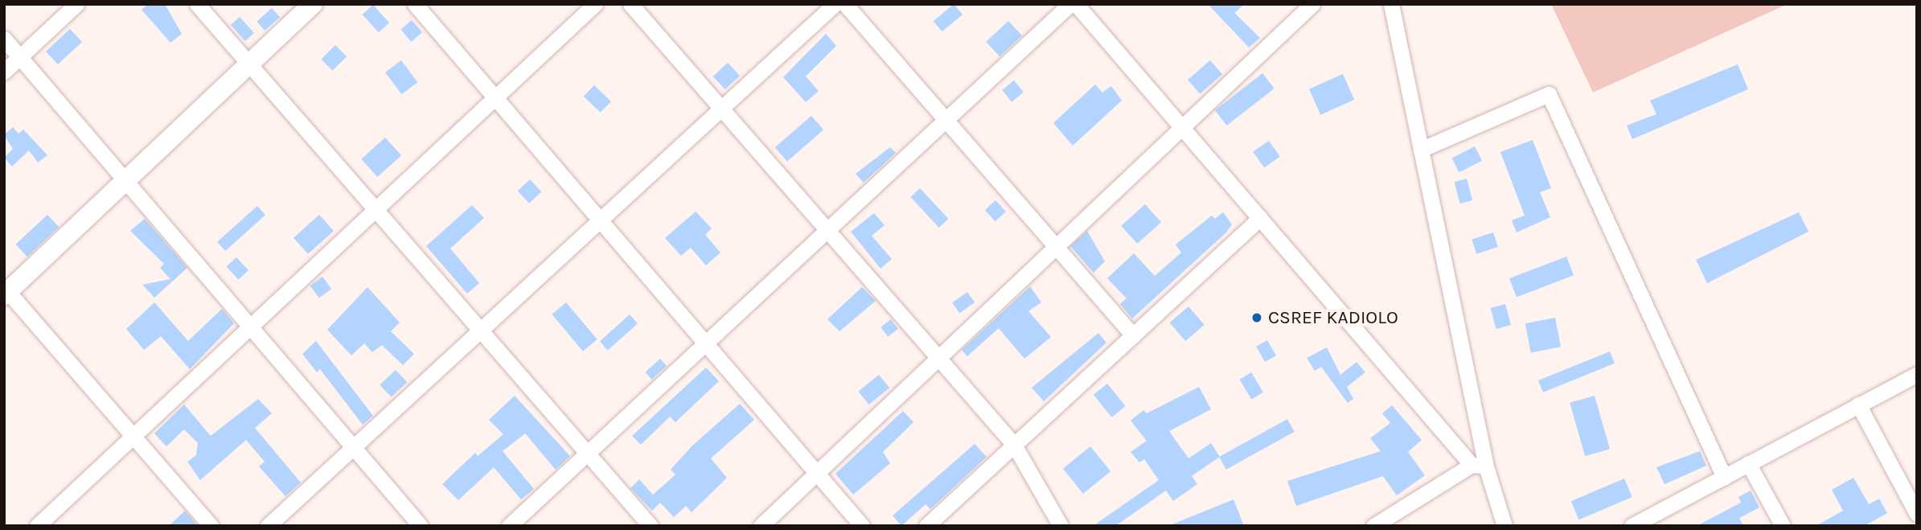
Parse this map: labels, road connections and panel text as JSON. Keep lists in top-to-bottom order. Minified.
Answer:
{"places":["CSREF KADIOLO"]}
